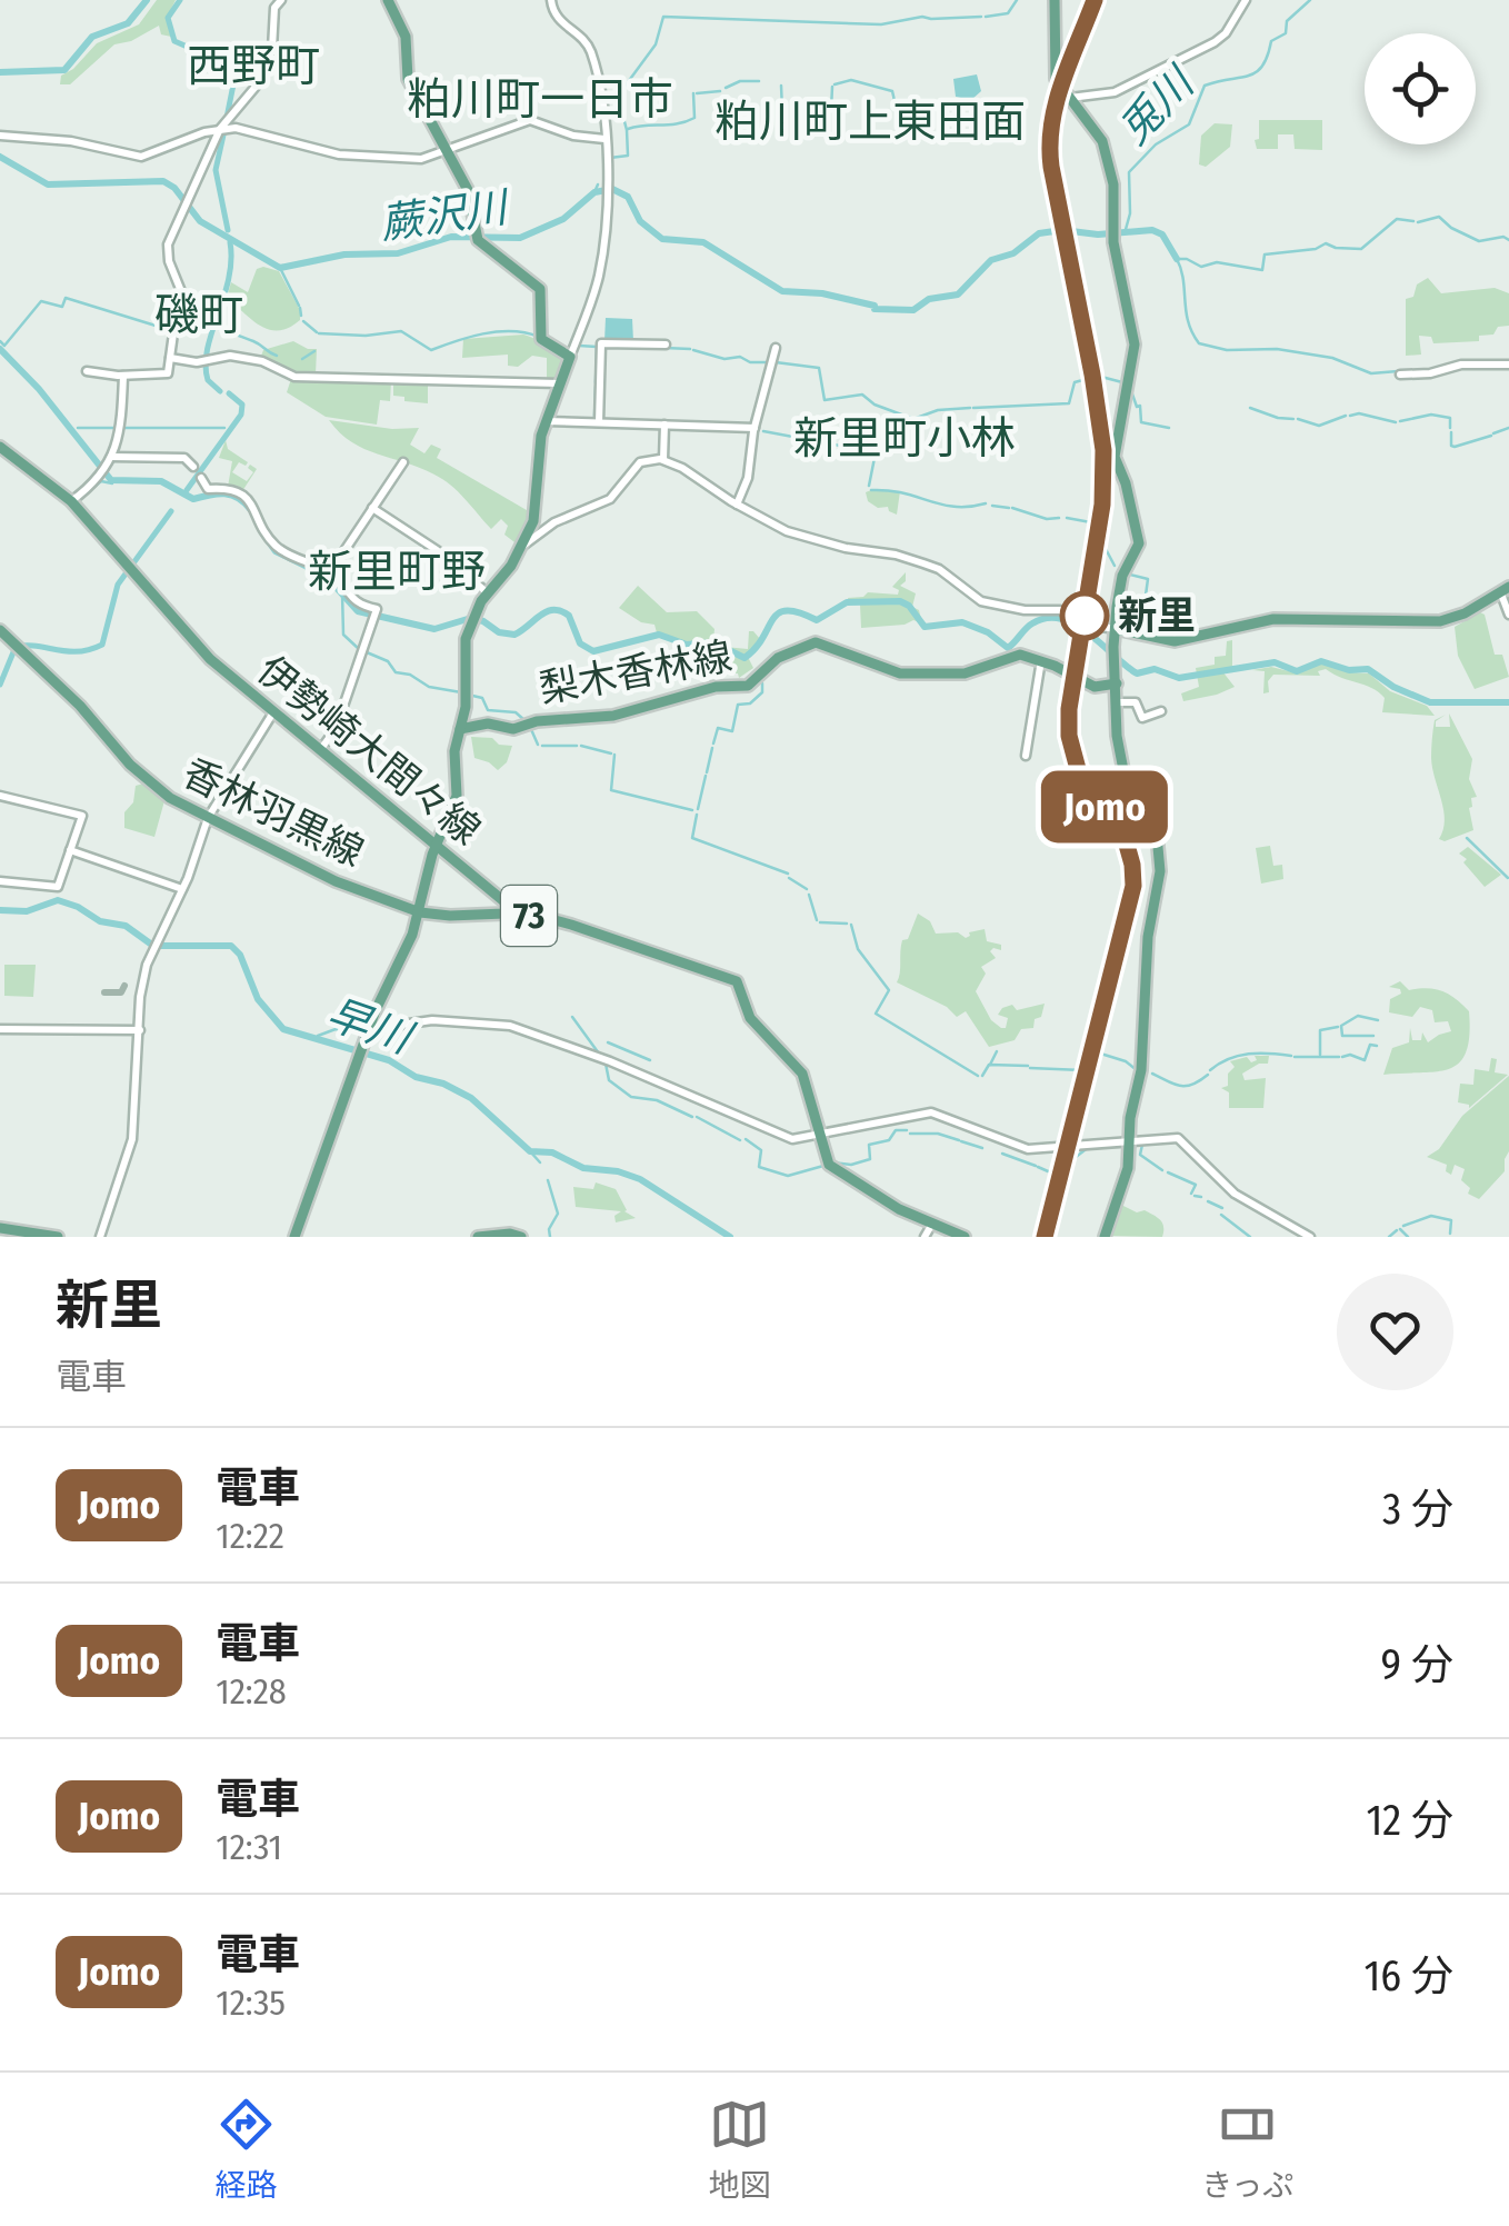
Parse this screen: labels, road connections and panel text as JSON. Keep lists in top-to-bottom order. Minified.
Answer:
{"streets":{"main road":["梨木香林線","伊勢崎大間々線","香林羽黒線","73"]},"crossings":[["伊勢崎大間々線","香林羽黒線"]],"districts":["西野町","粕川町一日市","粕川町上東田面","磯町","新里町小林","新里町野"],"water":["兎川","蕨沢川","早川"],"places":["新里"],"page":{"on_map":"Jomo","heading":["新里","電車"],"list":[{"mark":"Jomo","name":"電車","note":"12:22","value":"3 分"},{"mark":"Jomo","name":"電車","note":"12:28","value":"9 分"},{"mark":"Jomo","name":"電車","note":"12:31","value":"12 分"},{"mark":"Jomo","name":"電車","note":"12:35","value":"16 分"}],"tabs":["経路","地図","きっぷ"]}}
